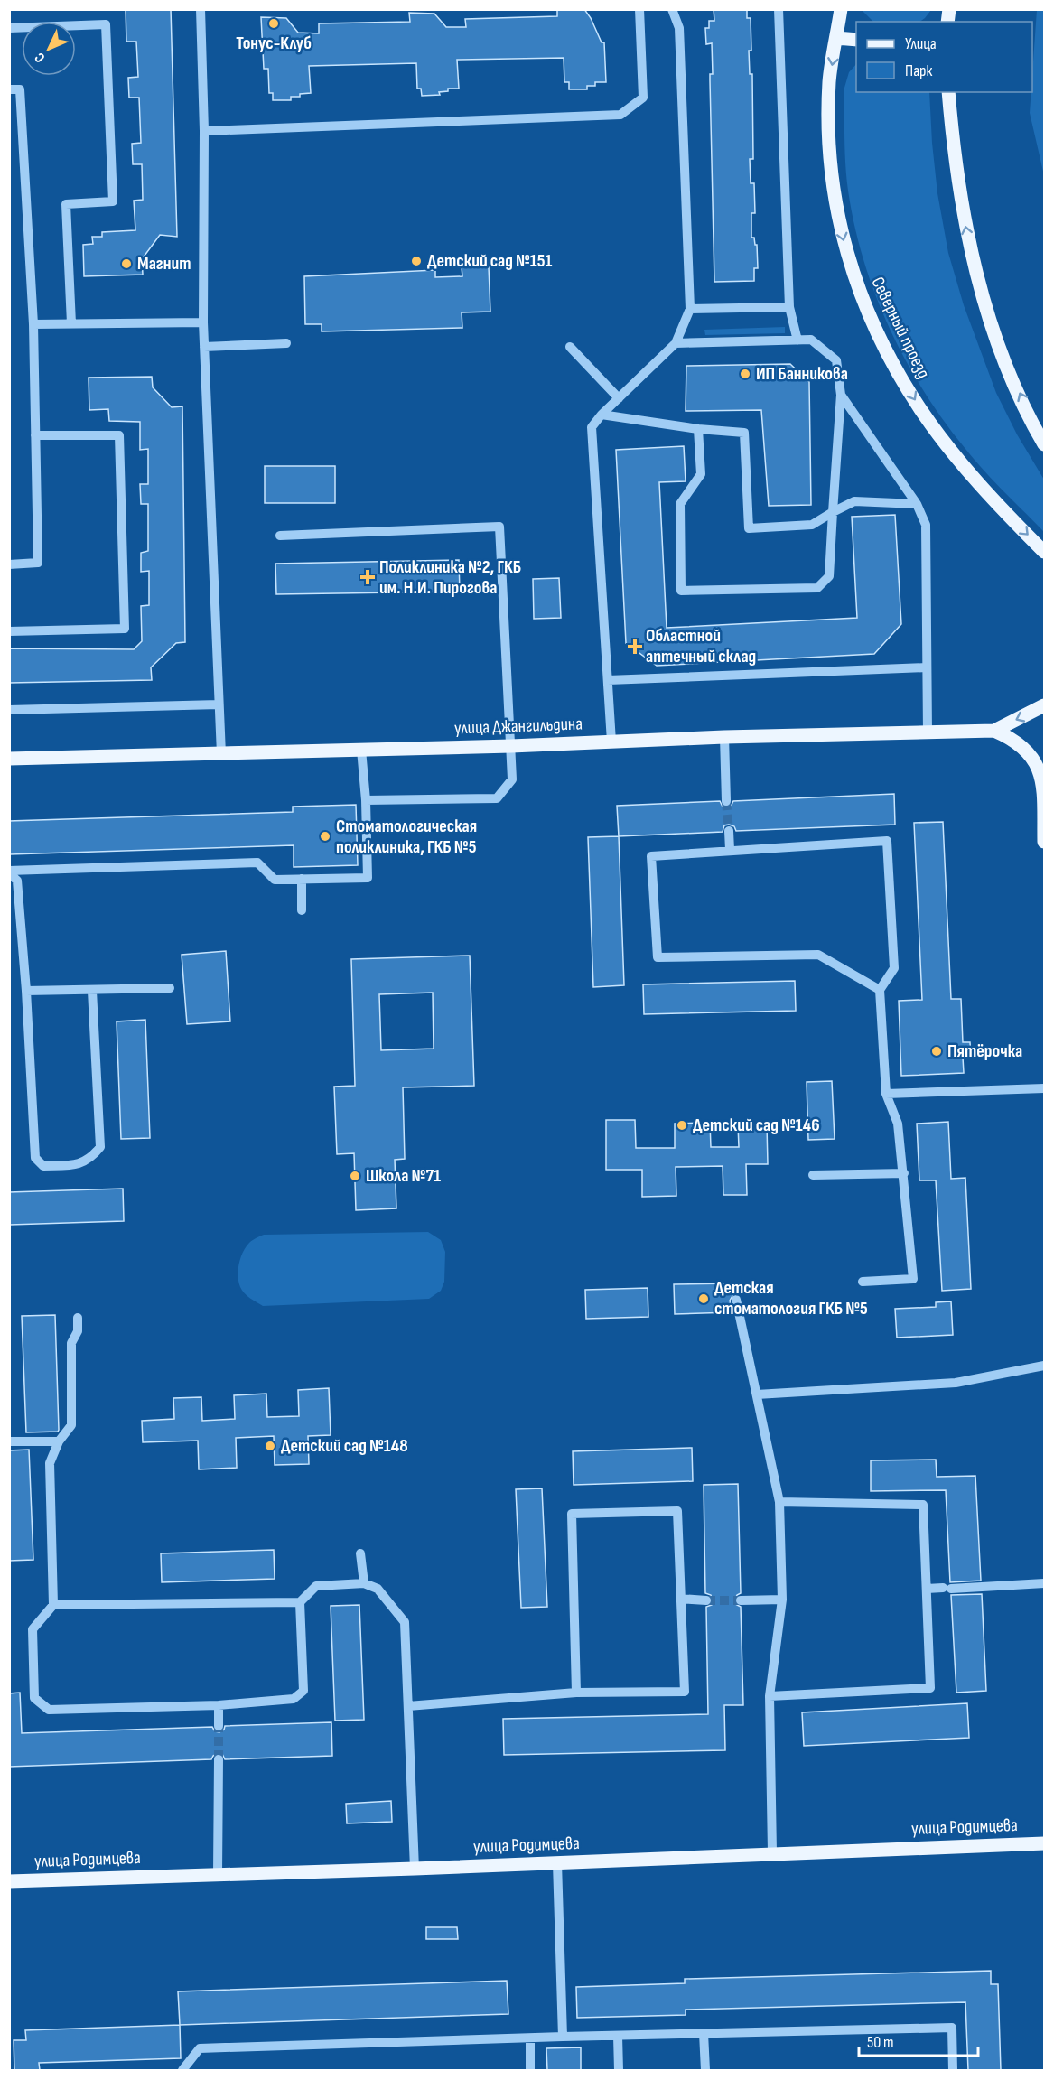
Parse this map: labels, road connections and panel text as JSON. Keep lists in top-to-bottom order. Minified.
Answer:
{"streets":{"main road":["Северный проезд","улица Джангильдина","улица Родимцева"]},"places":{"other":["Тонус-Клуб","Детский сад №151","Магнит","ИП Банникова","Стоматологическая поликлиника, ГКБ №5","Пятёрочка","Детский сад №146","Школа №71","Детская стоматология ГКБ №5","Детский сад №148"],"health":["Поликлиника №2, ГКБ им. Н.И. Пирогова","Областной аптечный склад"]},"legend":["Улица","Парк"],"scale_bar":"50 m","north":"bottom left"}
